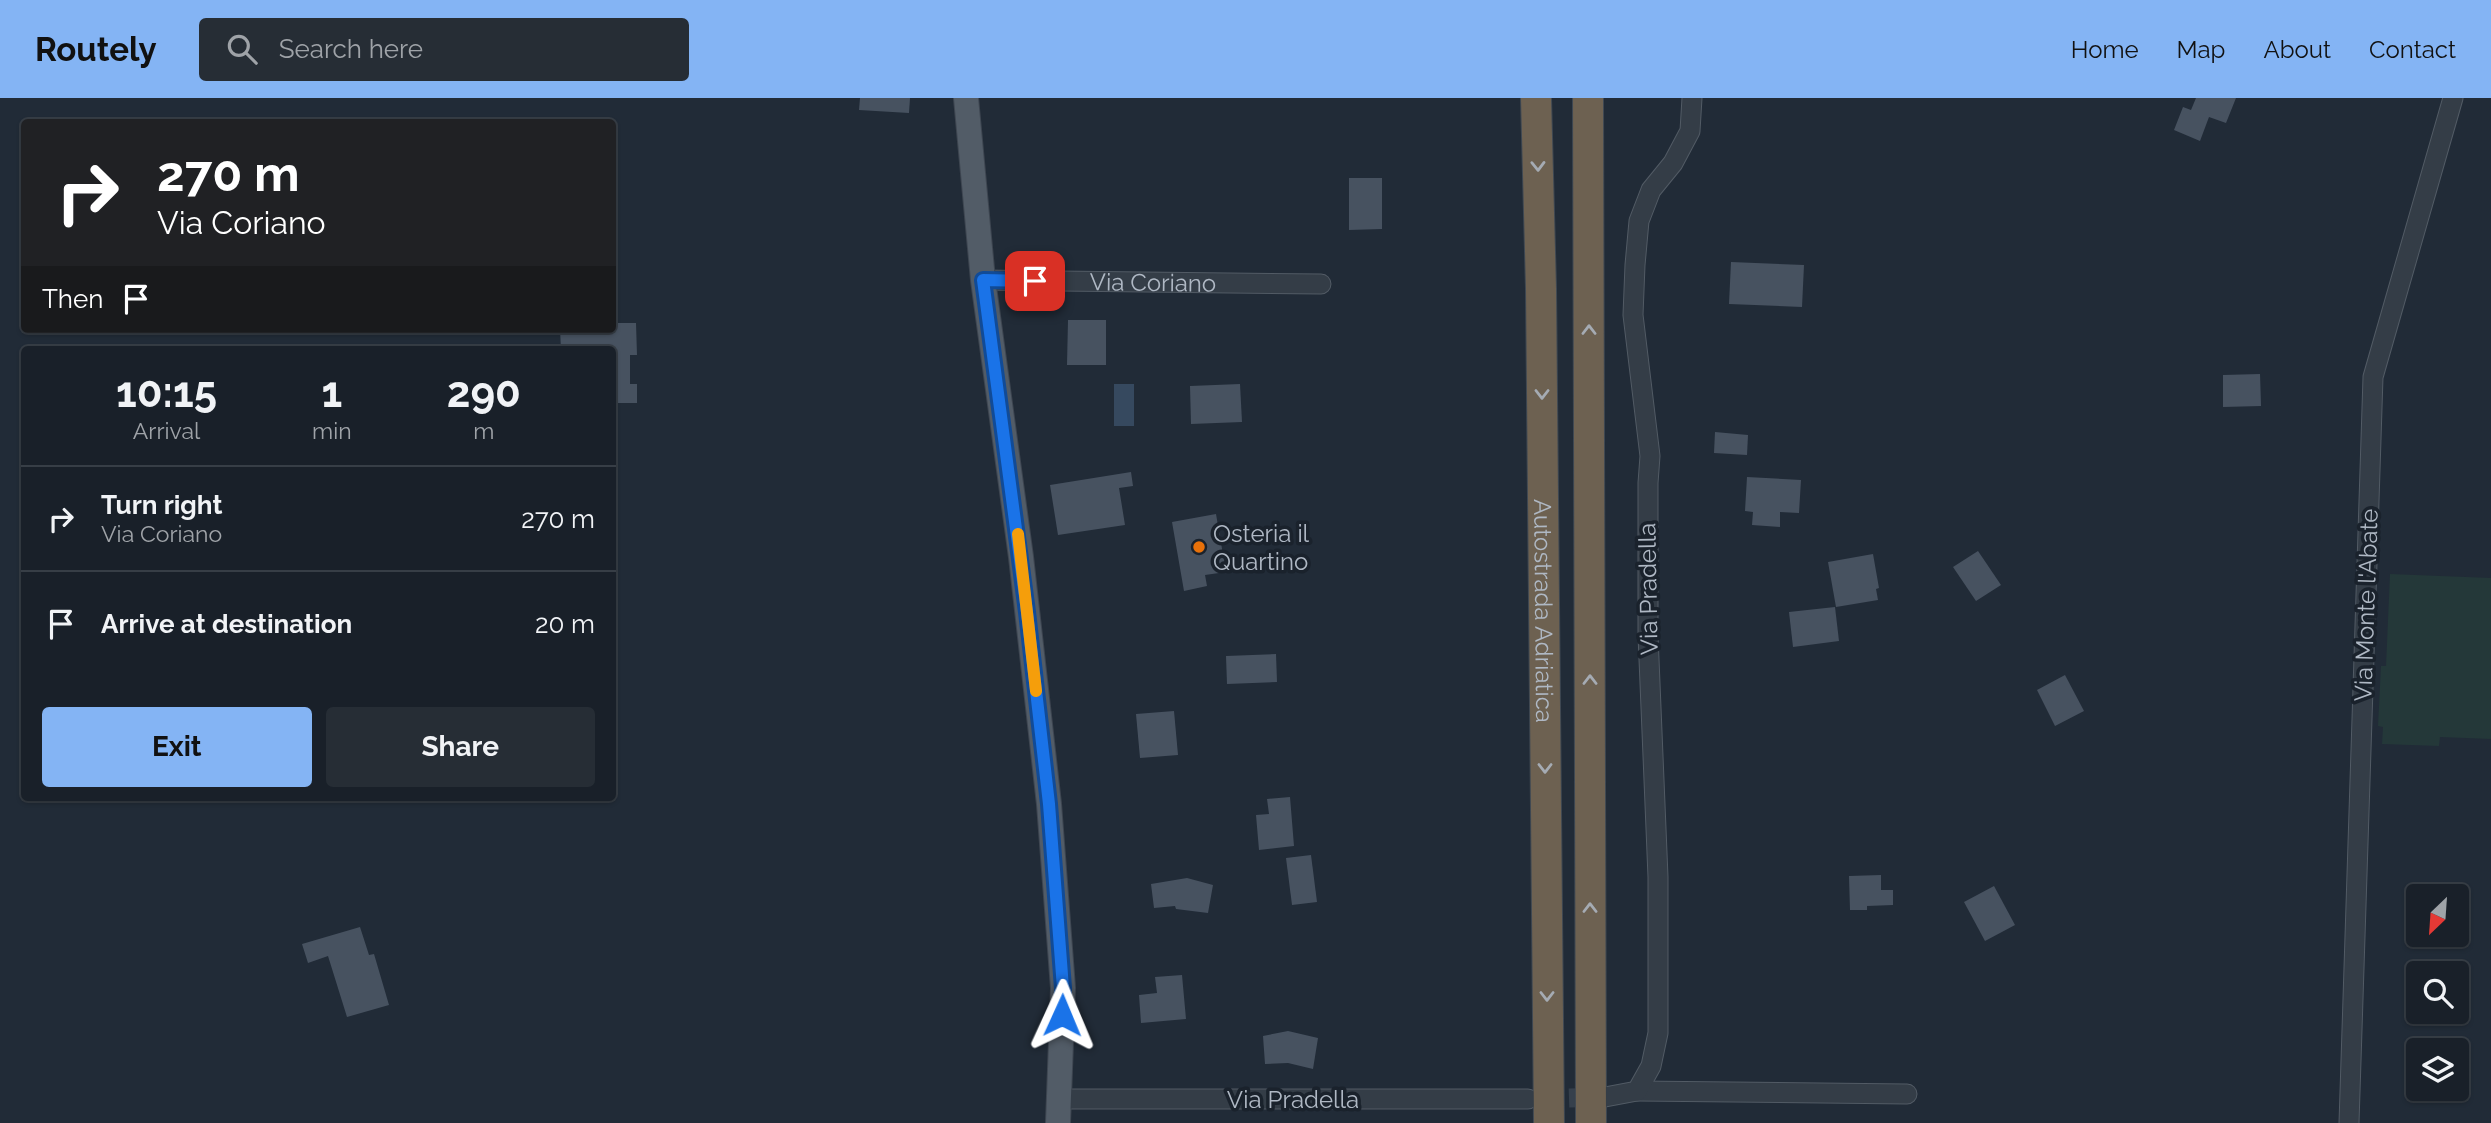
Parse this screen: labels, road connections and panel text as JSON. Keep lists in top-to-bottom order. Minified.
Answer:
{"streets":{"highway":["Autostrada Adriatica"],"street":["Via Coriano","Via Pradella","Via Monte l'Abate"]},"places":["Osteria il Quartino"],"north":"bottom left","page":{"header":"Routely","search":"Search here","nav":["Home","Map","About","Contact"],"turn":["270 m","Via Coriano"],"then":"Then","eta":["10:15","Arrival","1","min","290","m"],"list":[{"name":"Turn right","note":"Via Coriano","value":"270 m"},{"name":"Arrive at destination","value":"20 m"}],"buttons":["Exit","Share"]}}
